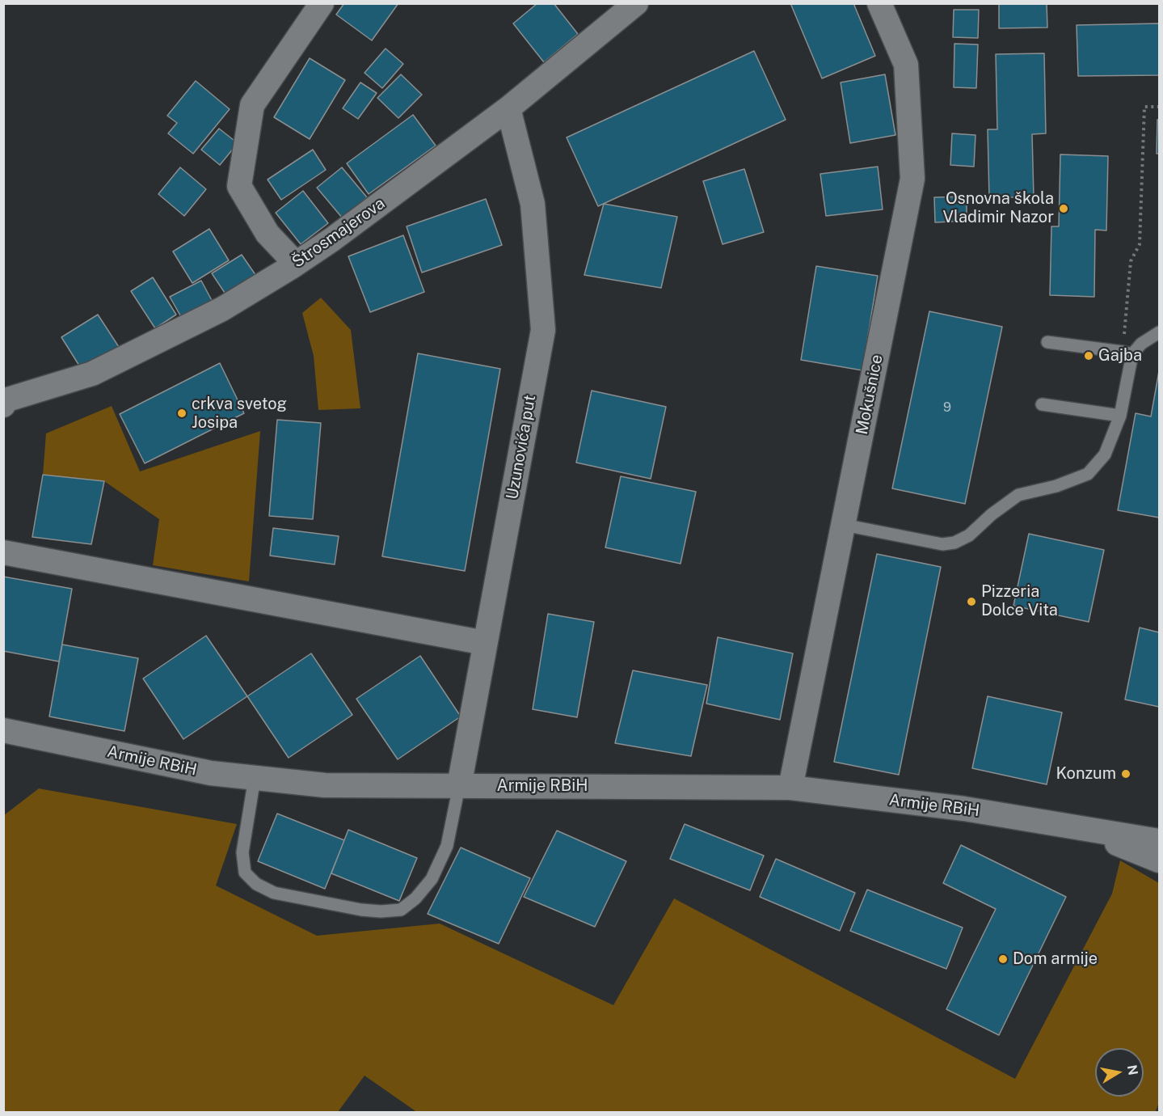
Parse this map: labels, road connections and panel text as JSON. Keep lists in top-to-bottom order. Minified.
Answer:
{"streets":{"street":["Štrosmajerova","Mokušnice","Uzunovića put","Armije RBiH"]},"crossings":[["Štrosmajerova","Uzunovića put"],["Mokušnice","Armije RBiH"],["Uzunovića put","Armije RBiH"]],"places":["Osnovna škola Vladimir Nazor","Gajba","crkva svetog Josipa","Pizzeria Dolce Vita","Konzum","Dom armije"],"house_numbers":["9"],"north":"right"}
